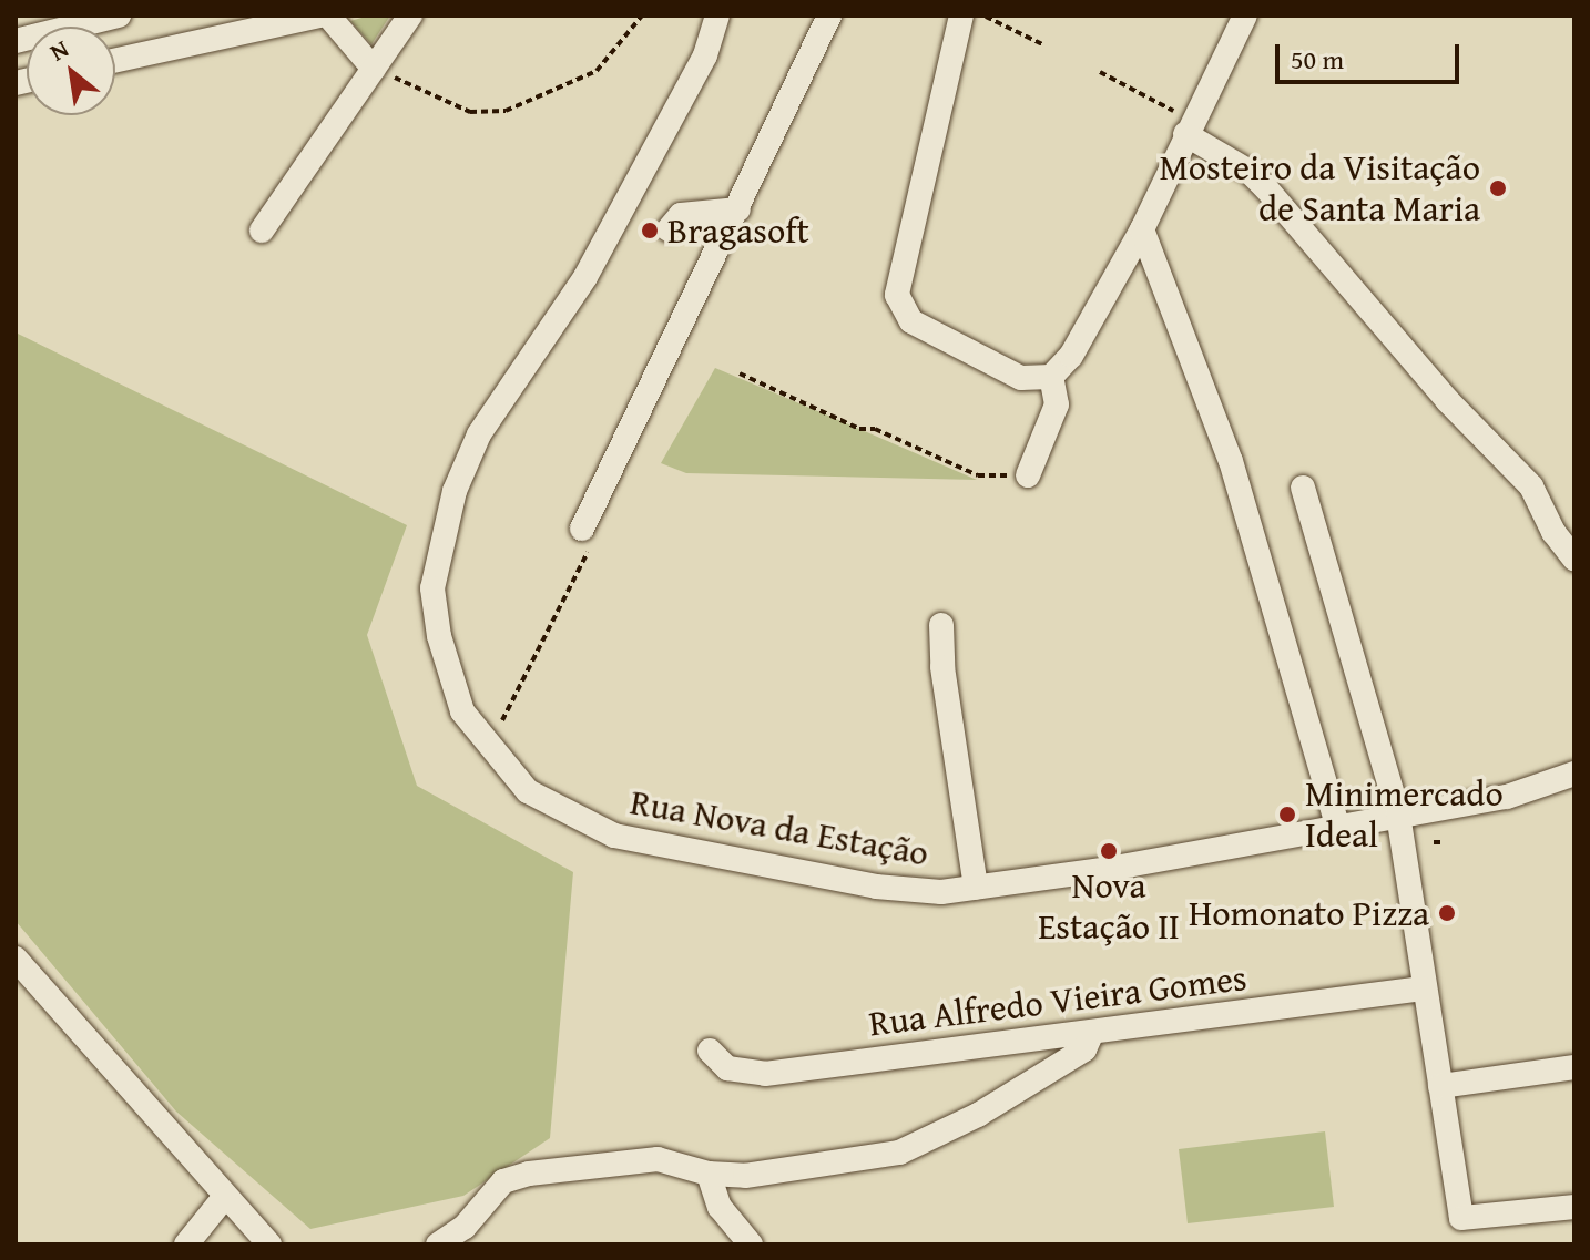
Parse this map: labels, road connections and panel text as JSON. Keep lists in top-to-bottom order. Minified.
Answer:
{"streets":{"street":["Rua Nova da Estação","Rua Alfredo Vieira Gomes"]},"places":["Mosteiro da Visitação de Santa Maria","Bragasoft","Minimercado Ideal","Nova Estação II","Homonato Pizza"],"scale_bar":"50 m","north":"top left"}
